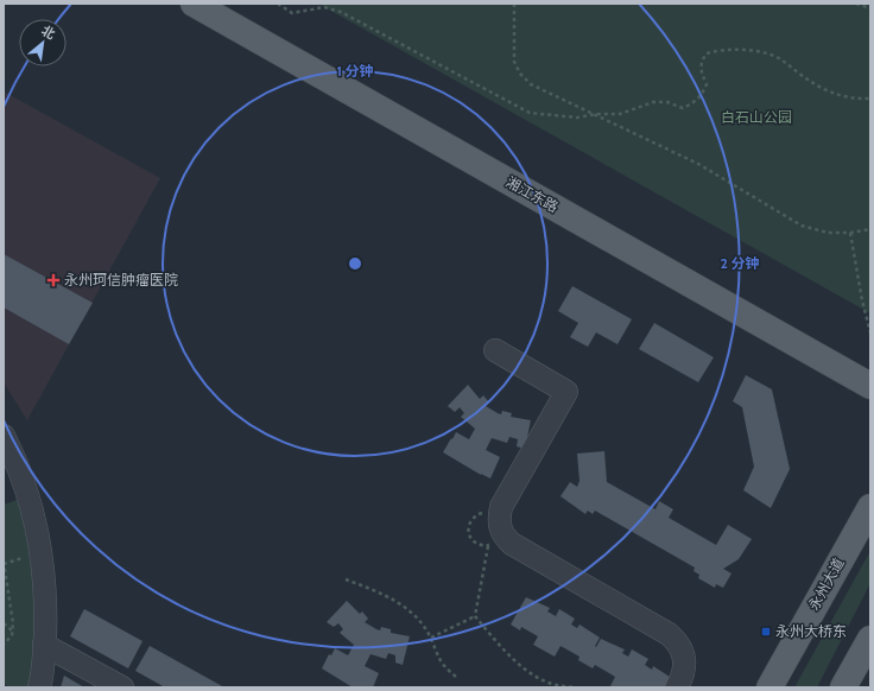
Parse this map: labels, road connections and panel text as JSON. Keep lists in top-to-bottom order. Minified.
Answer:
{"streets":{"main road":["湘江东路","永州大道"]},"parks":["白石山公园"],"places":{"health":["永州珂信肿瘤医院"],"transit":["永州大桥东"]},"north":"top right","rings":["1 分钟","2 分钟"]}
